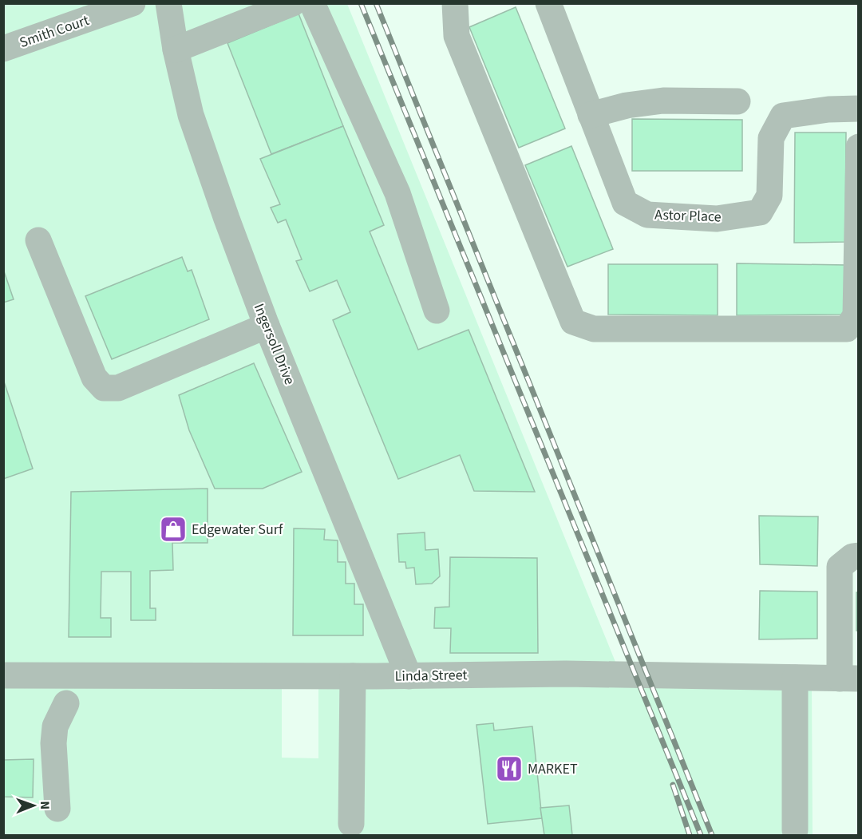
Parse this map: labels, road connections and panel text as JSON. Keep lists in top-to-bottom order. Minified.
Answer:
{"streets":{"street":["Smith Court","Astor Place","Ingersoll Drive","Linda Street"]},"crossings":[["Ingersoll Drive","Linda Street"]],"places":{"shop":["Edgewater Surf"],"restaurant":["MARKET"]},"north":"right"}
